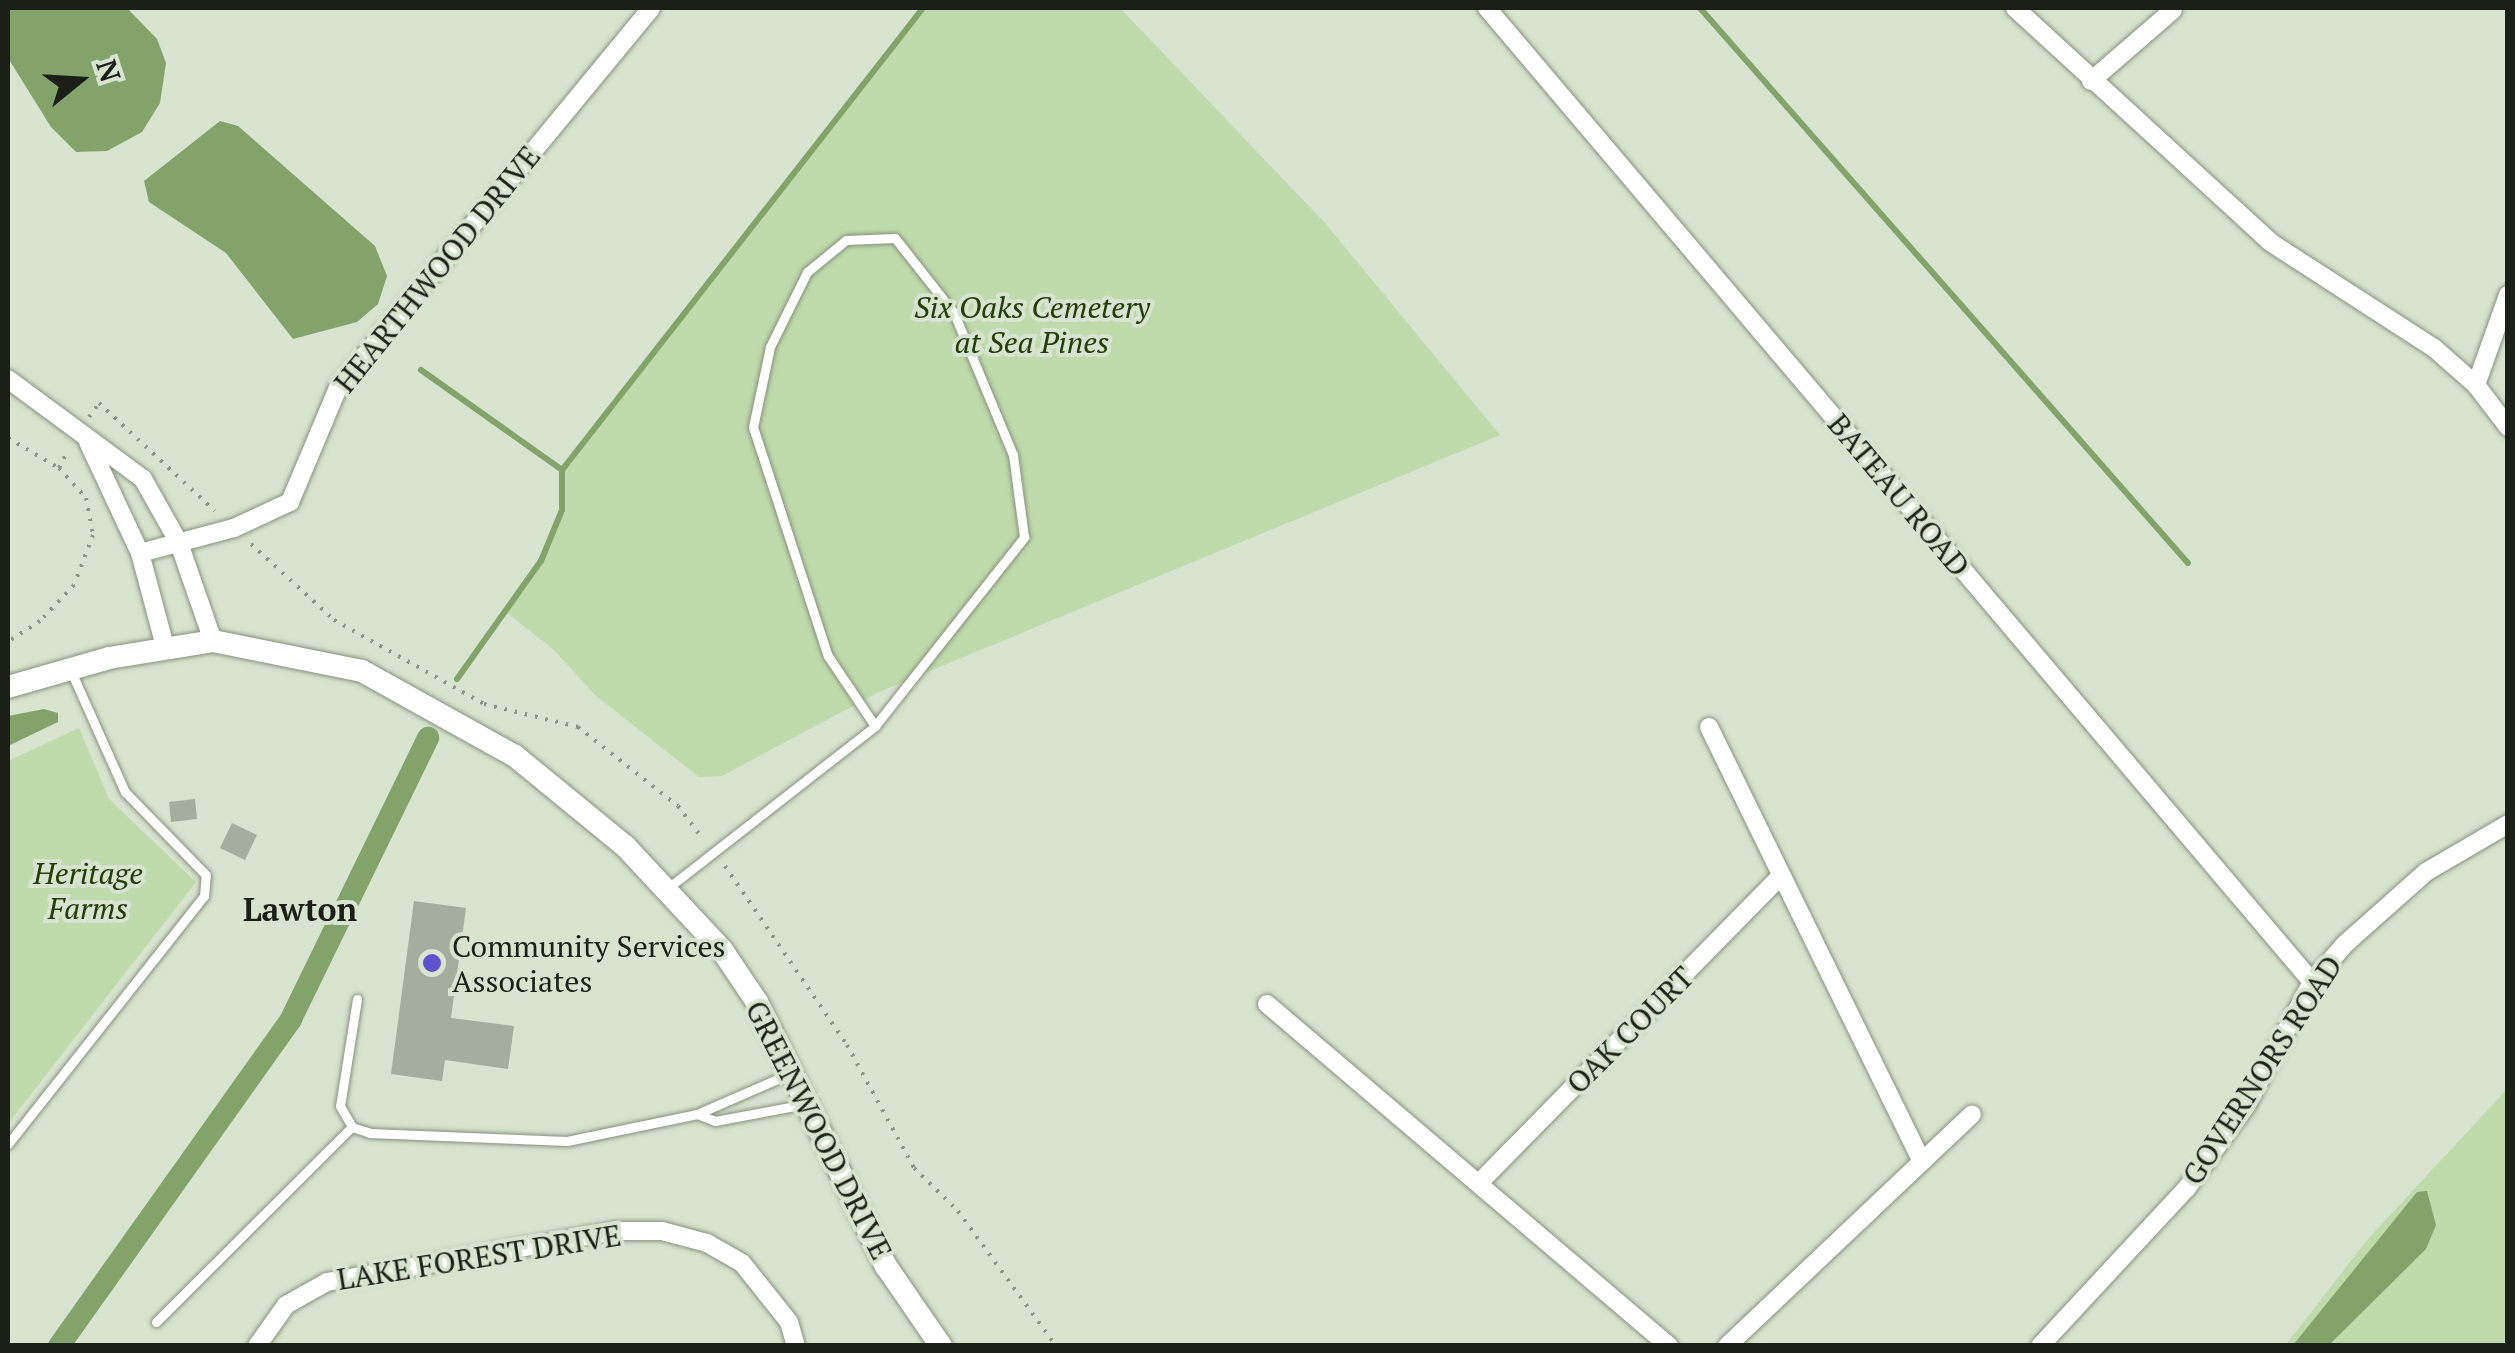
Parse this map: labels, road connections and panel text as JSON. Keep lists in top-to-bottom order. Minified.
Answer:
{"streets":{"street":["HEARTHWOOD DRIVE","BATEAU ROAD","OAK COURT","GOVERNORS ROAD","GREENWOOD DRIVE","LAKE FOREST DRIVE"]},"crossings":[["BATEAU ROAD","GOVERNORS ROAD"]],"districts":["Lawton"],"parks":["Six Oaks Cemetery at Sea Pines","Heritage Farms"],"places":["Community Services Associates"],"north":"right"}
